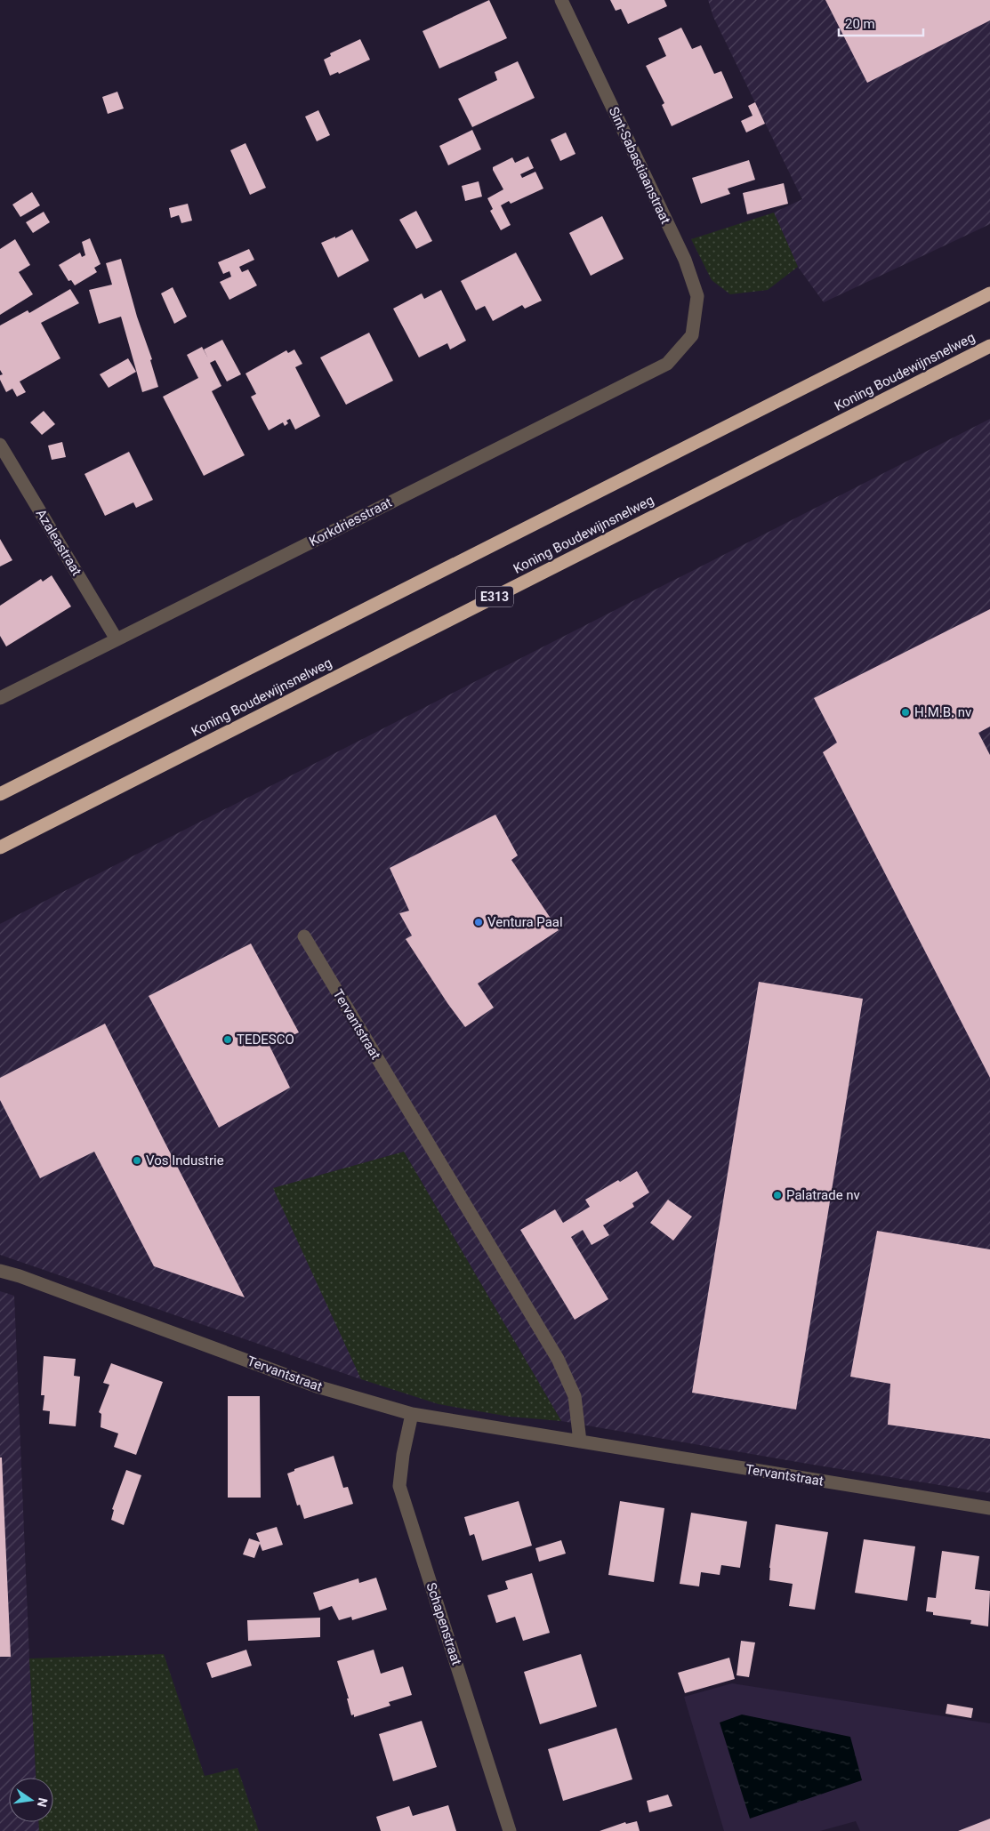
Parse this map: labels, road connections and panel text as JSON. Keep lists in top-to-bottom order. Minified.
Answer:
{"streets":{"highway":["Koning Boudewijnsnelweg","E313"],"street":["Sint-Sabastiaanstraat","Korkdriesstraat","Azaleastraat","Tervantstraat","Schapenstraat"]},"crossings":[["Sint-Sabastiaanstraat","Korkdriesstraat"],["Korkdriesstraat","Azaleastraat"],["Tervantstraat","Schapenstraat"]],"places":["H.M.B. nv","Ventura Paal","TEDESCO","Vos Industrie","Palatrade nv"],"scale_bar":"20 m","north":"right"}
